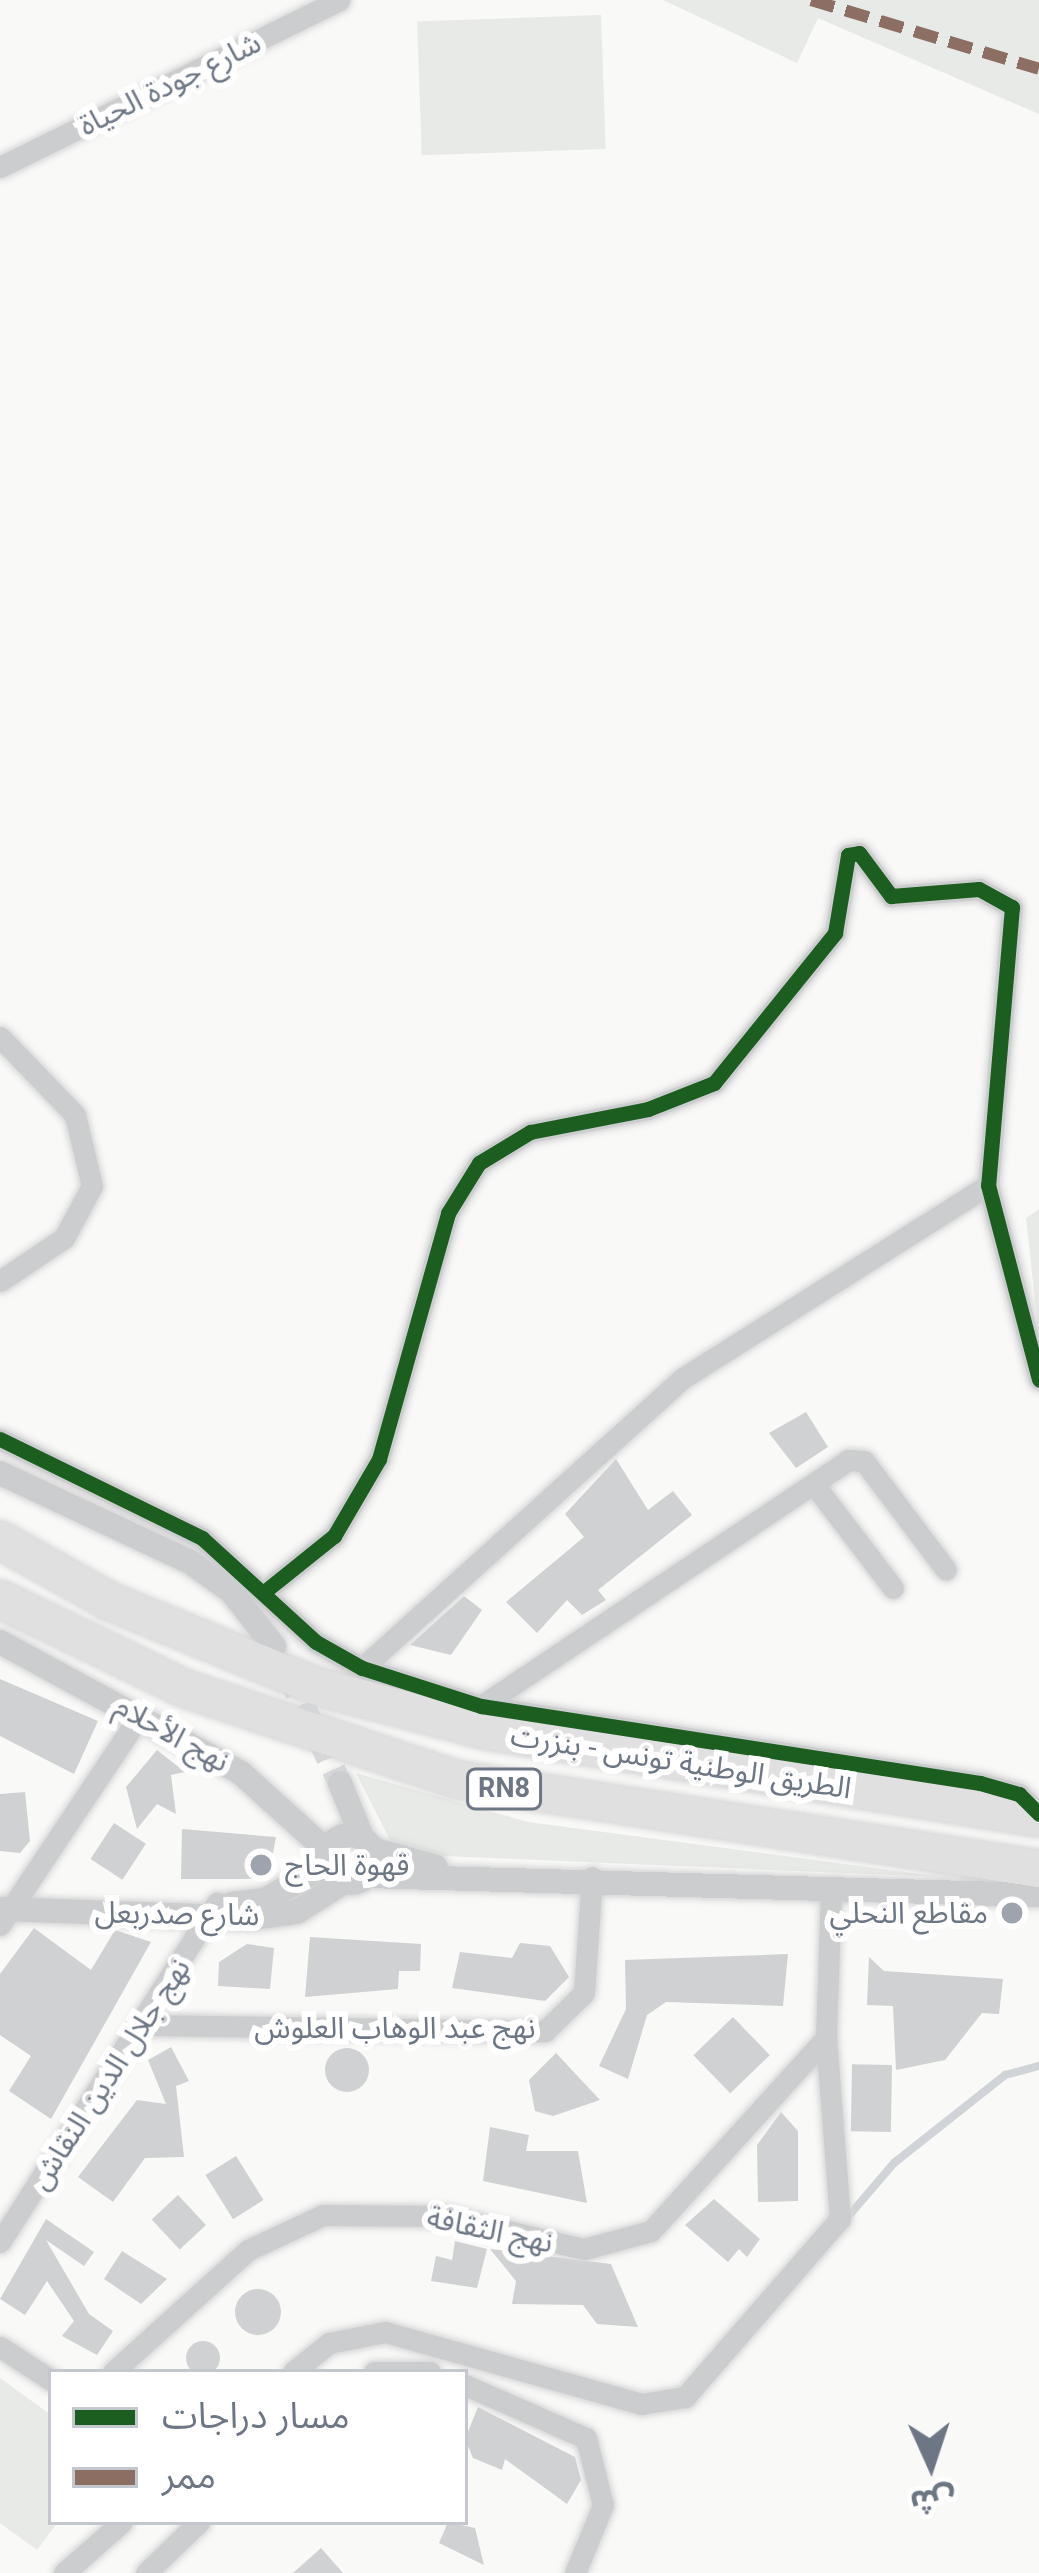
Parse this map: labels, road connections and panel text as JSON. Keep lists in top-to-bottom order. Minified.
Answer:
{"streets":{"highway":["الطريق الوطنية تونس - بنزرت","RN8"],"street":["شارع جودة الحياة","نهج الأحلام","شارع صدربعل","نهج عبد الوهاب العلوش","نهج جلال الدين النقاش","نهج الثقافة"]},"crossings":[["نهج الأحلام","شارع صدربعل"],["شارع صدربعل","نهج جلال الدين النقاش"],["نهج عبد الوهاب العلوش","نهج جلال الدين النقاش"]],"places":["قهوة الحاج","مقاطع النحلي"],"legend":["مسار دراجات","ممر"],"north":"bottom"}
